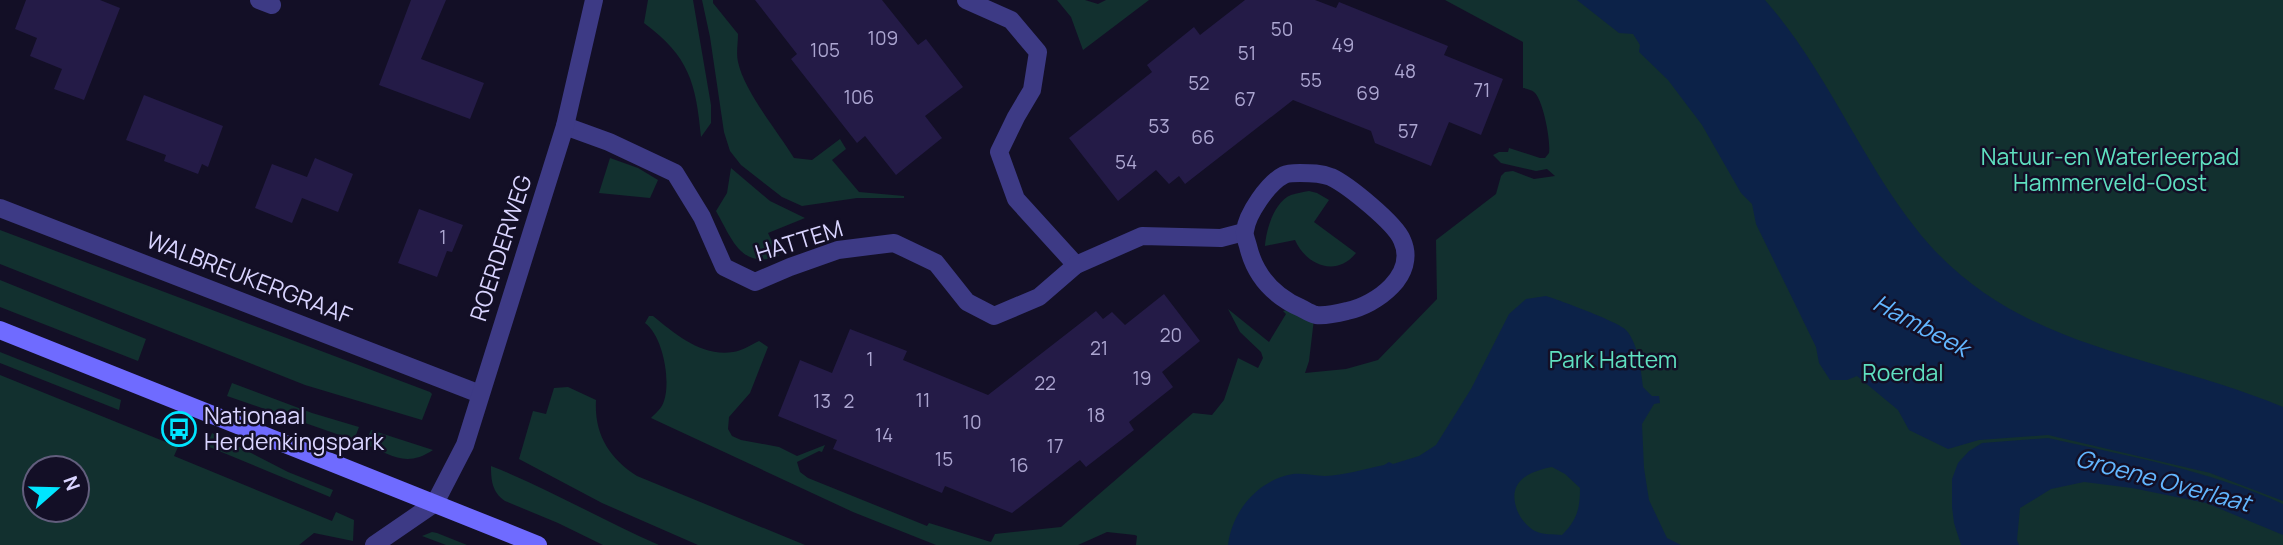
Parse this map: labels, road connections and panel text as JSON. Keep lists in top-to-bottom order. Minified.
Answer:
{"streets":{"street":["HATTEM","ROERDERWEG","WALBREUKERGRAAF"]},"crossings":[["HATTEM","ROERDERWEG"],["ROERDERWEG","WALBREUKERGRAAF"]],"water":["Hambeek","Groene Overlaat"],"parks":["Natuur-en Waterleerpad Hammerveld-Oost","Park Hattem","Roerdal"],"places":{"bus stop":["Nationaal Herdenkingspark"]},"house_numbers":["50","109","49","105","51","48","55","52","71","69","106","67","53","57","66","54","1","20","21","1","19","22","11","13","2","18","10","14","17","15","16"],"north":"right"}
